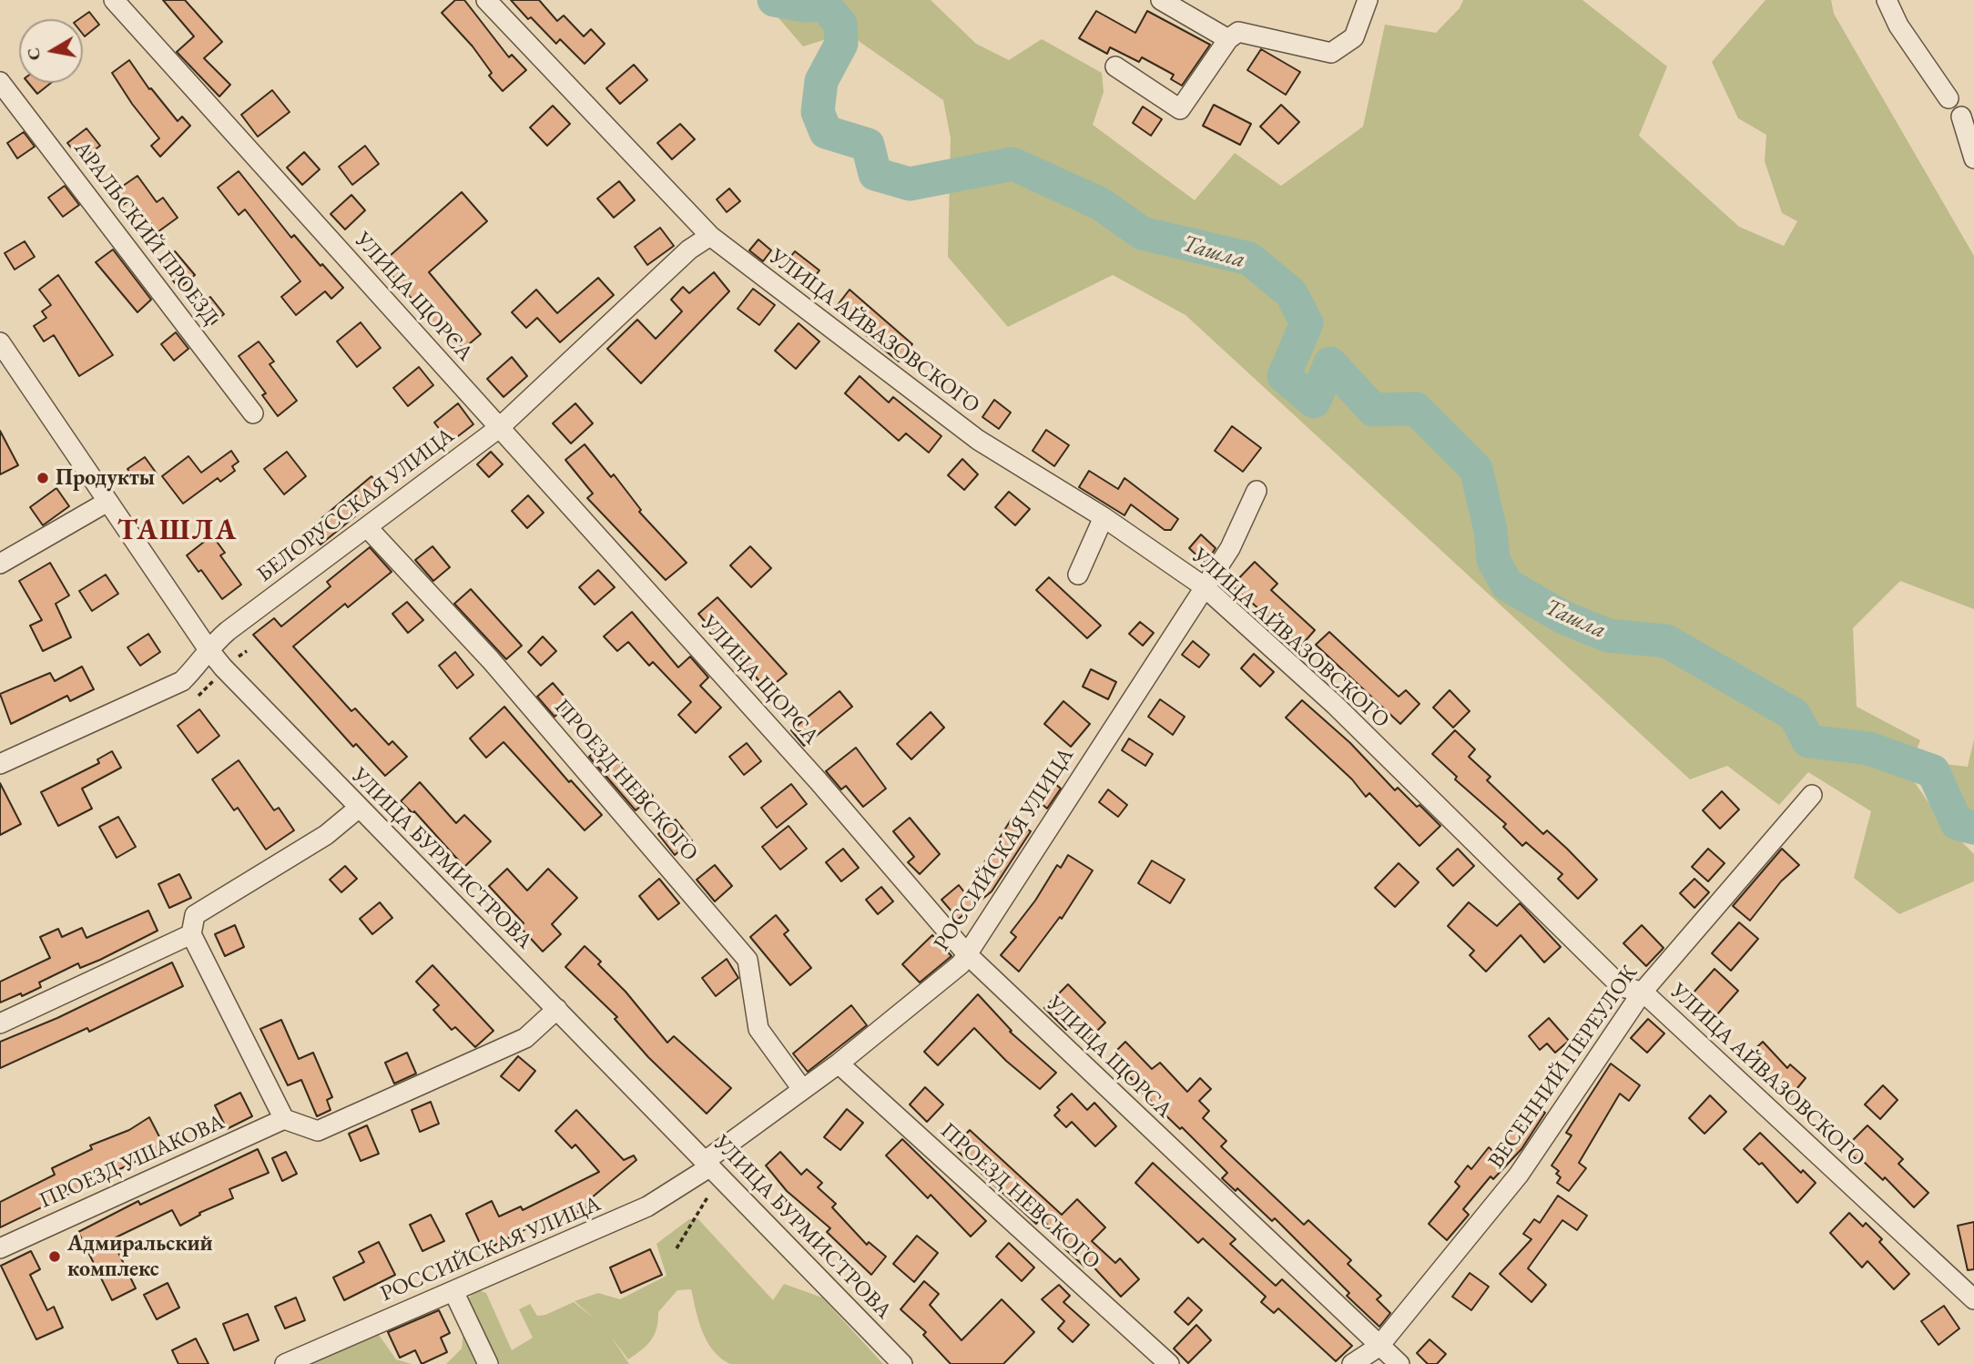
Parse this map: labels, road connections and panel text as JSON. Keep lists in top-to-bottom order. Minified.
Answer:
{"streets":{"street":["АРАЛЬСКИЙ ПРОЕЗД","УЛИЦА ЩОРСА","УЛИЦА АЙВАЗОВСКОГО","БЕЛОРУССКАЯ УЛИЦА","ПРОЕЗД НЕВСКОГО","РОССИЙСКАЯ УЛИЦА","УЛИЦА БУРМИСТРОВА","ВЕСЕННИЙ ПЕРЕУЛОК","ПРОЕЗД УШАКОВА"]},"crossings":[["УЛИЦА ЩОРСА","БЕЛОРУССКАЯ УЛИЦА"],["УЛИЦА ЩОРСА","РОССИЙСКАЯ УЛИЦА"],["УЛИЦА ЩОРСА","ВЕСЕННИЙ ПЕРЕУЛОК"],["УЛИЦА АЙВАЗОВСКОГО","БЕЛОРУССКАЯ УЛИЦА"],["УЛИЦА АЙВАЗОВСКОГО","РОССИЙСКАЯ УЛИЦА"],["УЛИЦА АЙВАЗОВСКОГО","ВЕСЕННИЙ ПЕРЕУЛОК"],["БЕЛОРУССКАЯ УЛИЦА","ПРОЕЗД НЕВСКОГО"],["БЕЛОРУССКАЯ УЛИЦА","УЛИЦА БУРМИСТРОВА"],["ПРОЕЗД НЕВСКОГО","РОССИЙСКАЯ УЛИЦА"],["РОССИЙСКАЯ УЛИЦА","УЛИЦА БУРМИСТРОВА"]],"districts":["ТАШЛА"],"water":["Ташла"],"places":["Продукты","Адмиральский комплекс"],"north":"left"}
